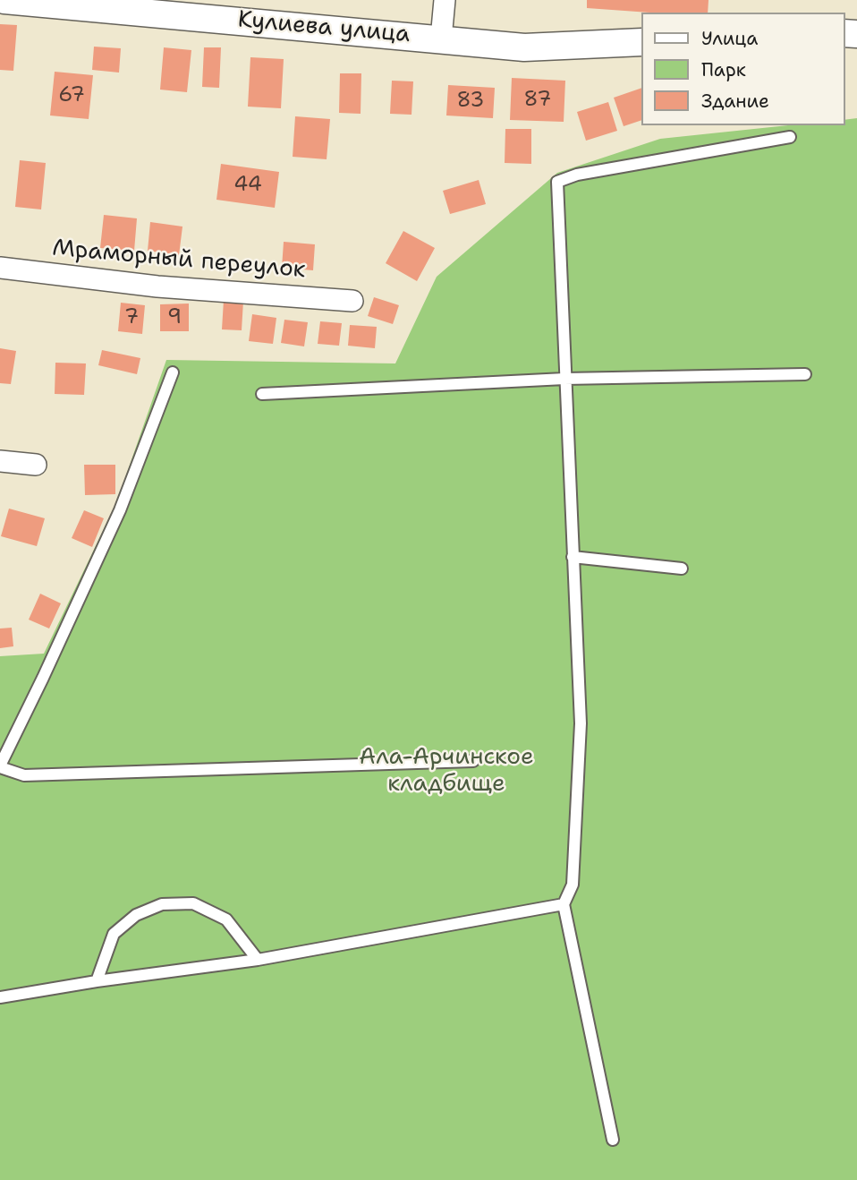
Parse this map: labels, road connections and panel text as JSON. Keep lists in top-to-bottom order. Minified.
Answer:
{"streets":{"street":["Кулиева улица","Мраморный переулок"]},"parks":["Ала-Арчинское кладбище"],"house_numbers":["67","87","83","44","7","9"],"legend":["Улица","Парк","Здание"]}
